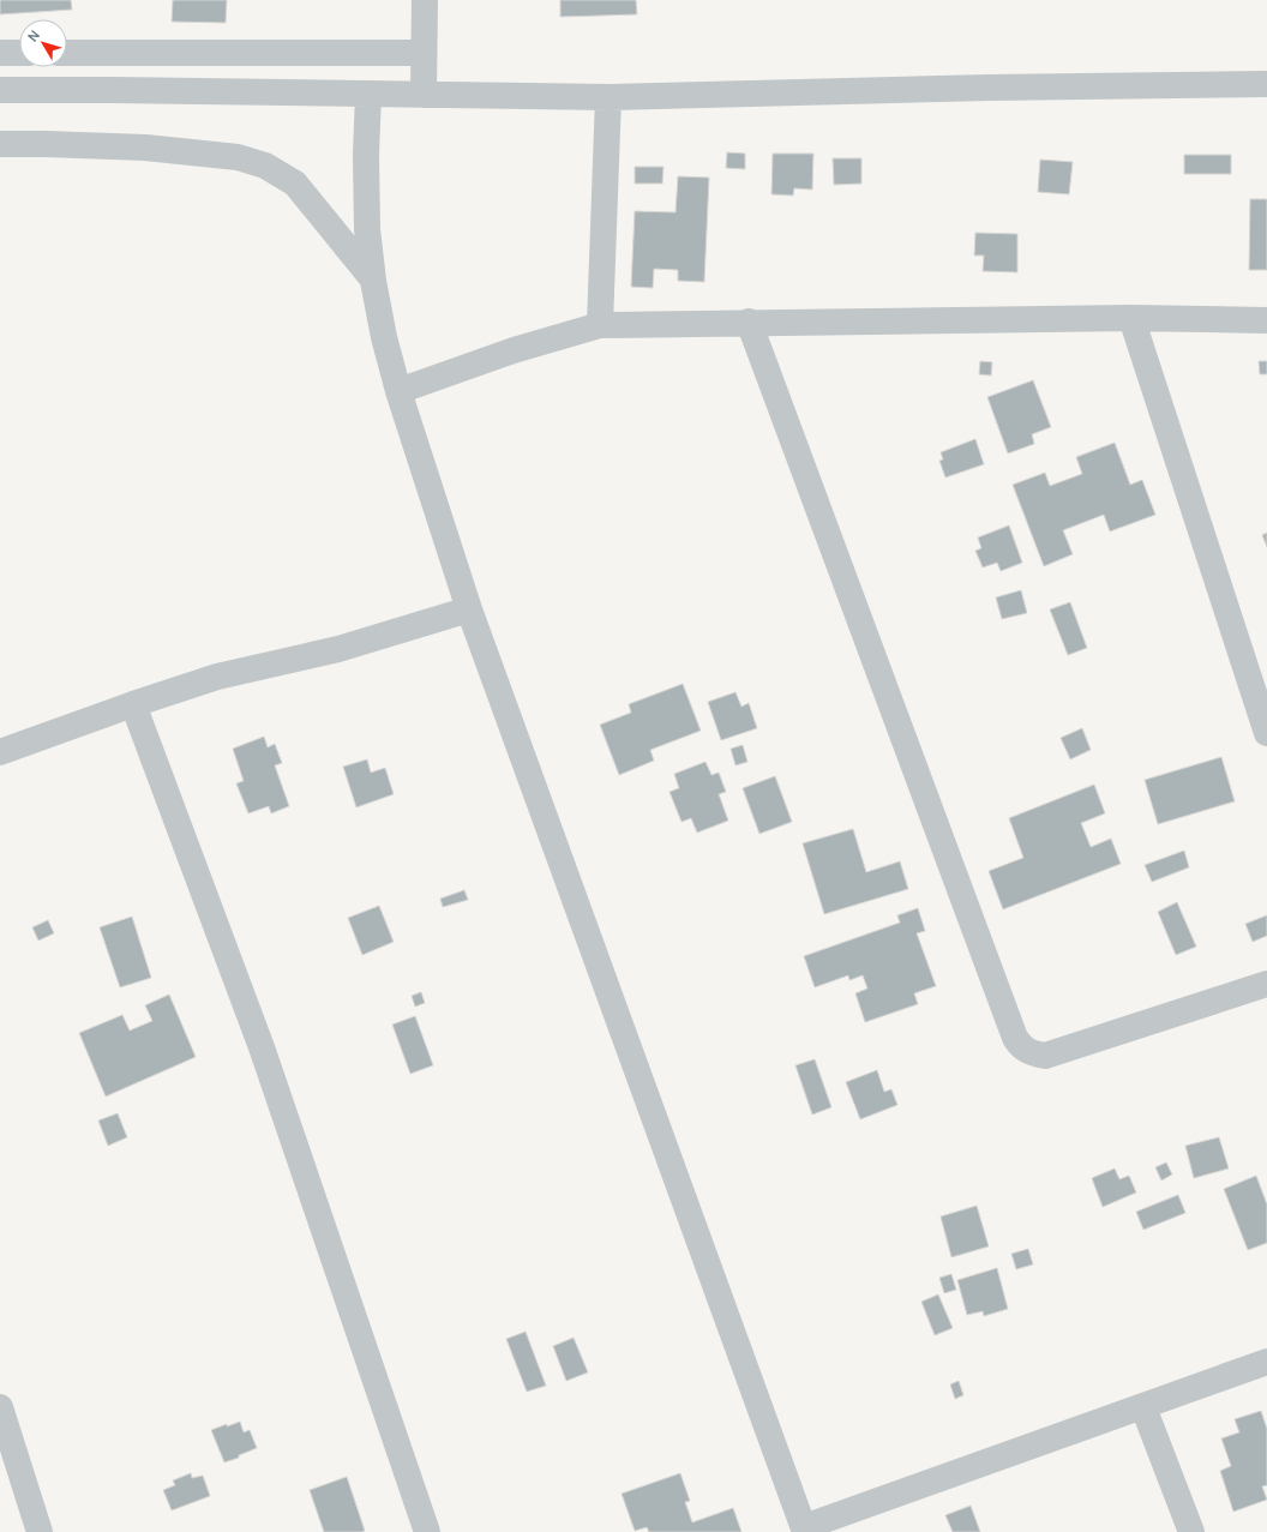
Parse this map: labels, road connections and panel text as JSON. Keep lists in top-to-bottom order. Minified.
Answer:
{"north":"top left"}
